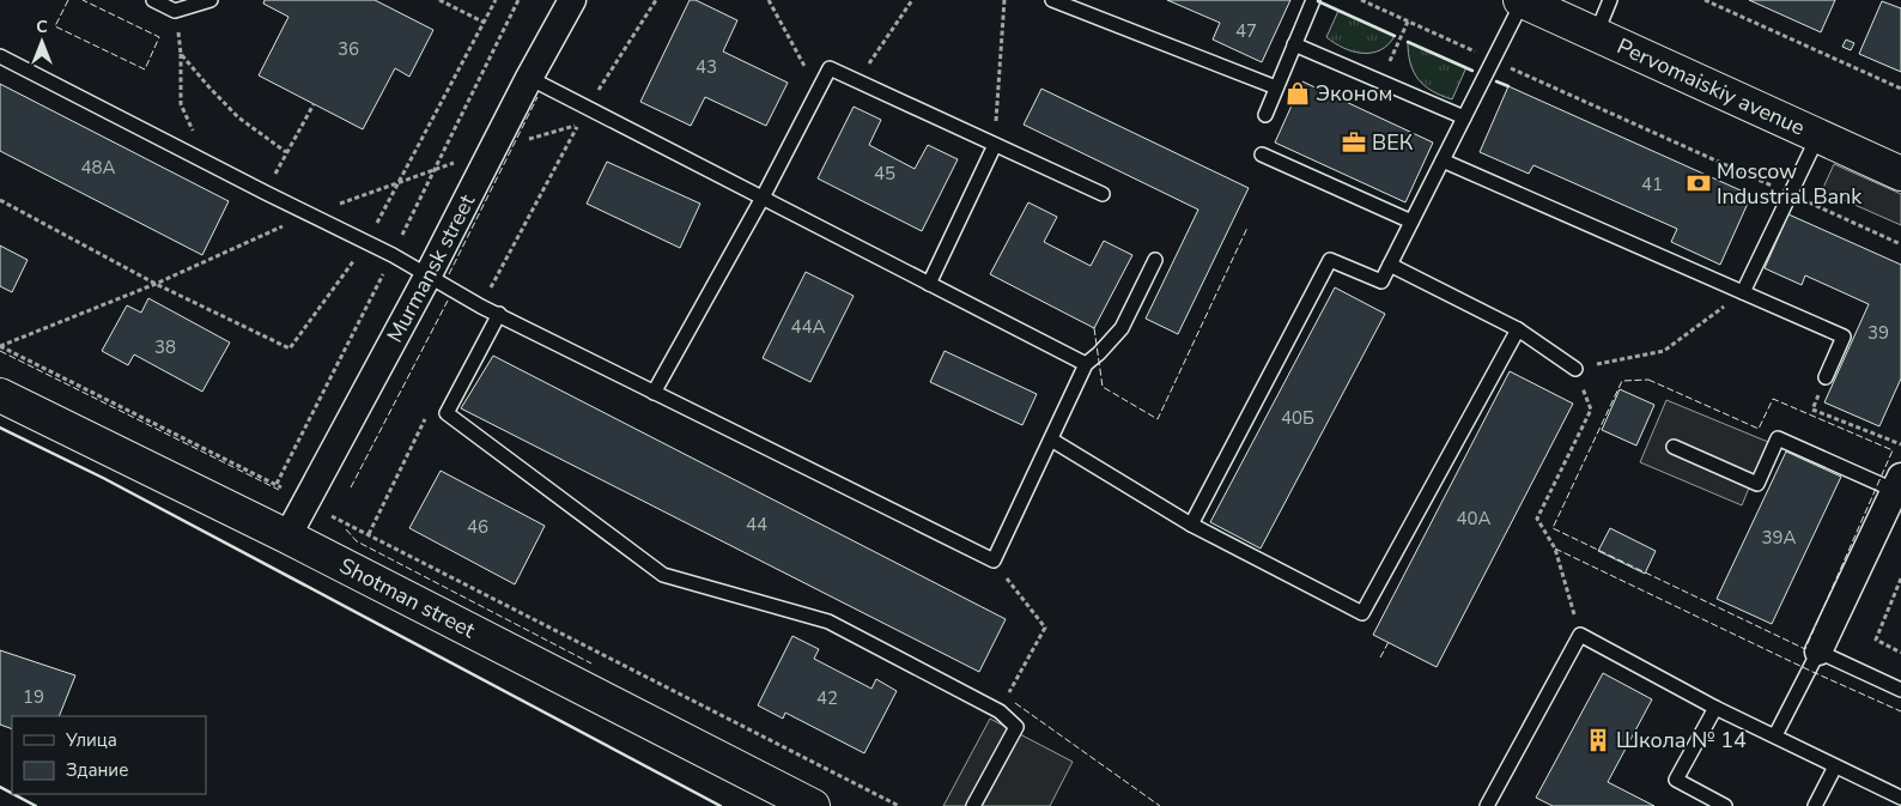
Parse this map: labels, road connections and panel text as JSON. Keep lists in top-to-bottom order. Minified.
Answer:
{"streets":{"main road":["Pervomaiskiy avenue","Shotman street"],"street":["Murmansk street"]},"crossings":[["Murmansk street","Shotman street"]],"places":{"shop":["Эконом"],"office":["ВЕК"],"bank":["Moscow Industrial Bank"],"building":["Школа № 14"]},"house_numbers":["47","36","43","48А","45","41","44А","39","38","40Б","40А","44","46","39А","19","42"],"legend":["Улица","Здание"],"north":"top"}
